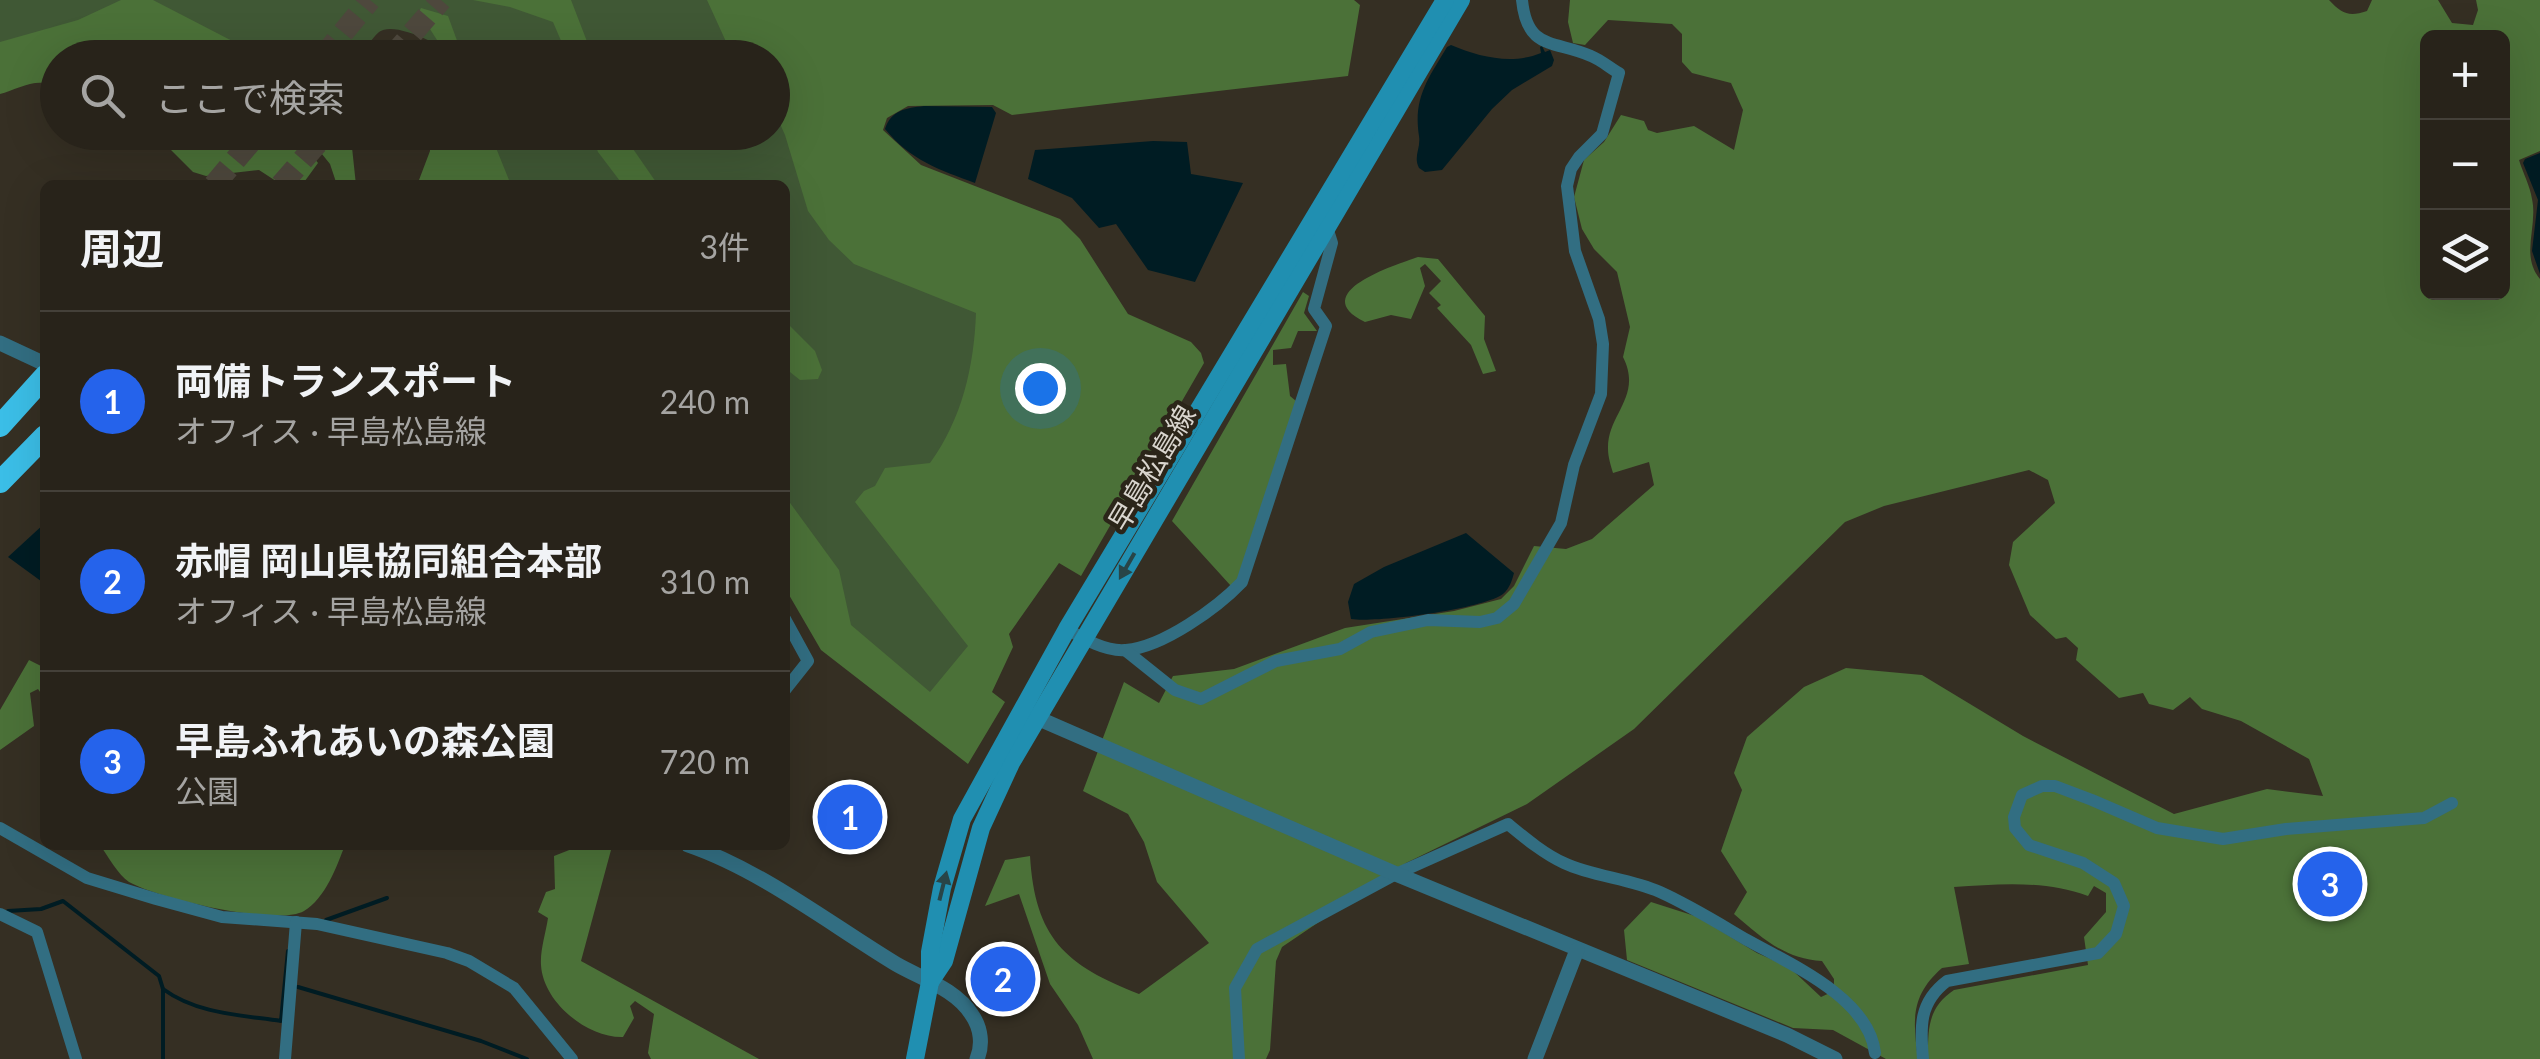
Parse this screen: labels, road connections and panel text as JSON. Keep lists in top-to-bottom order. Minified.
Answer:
{"streets":{"main road":["早島松島線"]},"page":{"map_buttons":["+","−"],"search":"ここで検索","heading":["周辺","3件"],"list":[{"mark":"1","name":"両備トランスポート","note":"オフィス · 早島松島線","value":"240 m"},{"mark":"2","name":"赤帽 岡山県協同組合本部","note":"オフィス · 早島松島線","value":"310 m"},{"mark":"3","name":"早島ふれあいの森公園","note":"公園","value":"720 m"}],"pins":["1","3","2"]}}
